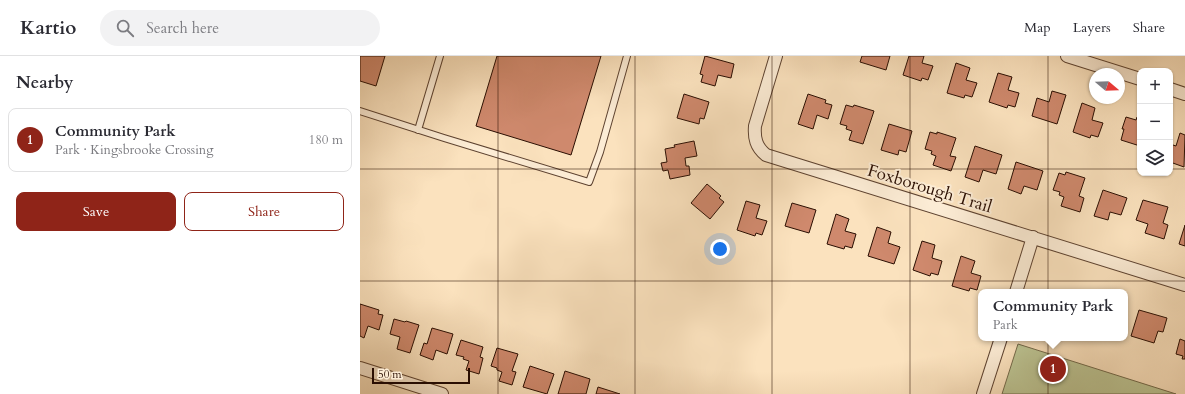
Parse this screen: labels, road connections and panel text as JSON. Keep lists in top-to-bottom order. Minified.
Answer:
{"streets":{"street":["Foxborough Trail"]},"scale_bar":"50 m","north":"right","page":{"header":"Kartio","search":"Search here","nav":["Map","Layers","Share"],"heading":"Nearby","map_buttons":["+","−"],"list":[{"mark":"1","name":"Community Park","note":"Park · Kingsbrooke Crossing","value":"180 m"}],"buttons":["Save","Share"],"popup":["Community Park","Park"],"pins":"1","scale":"50 m"}}
